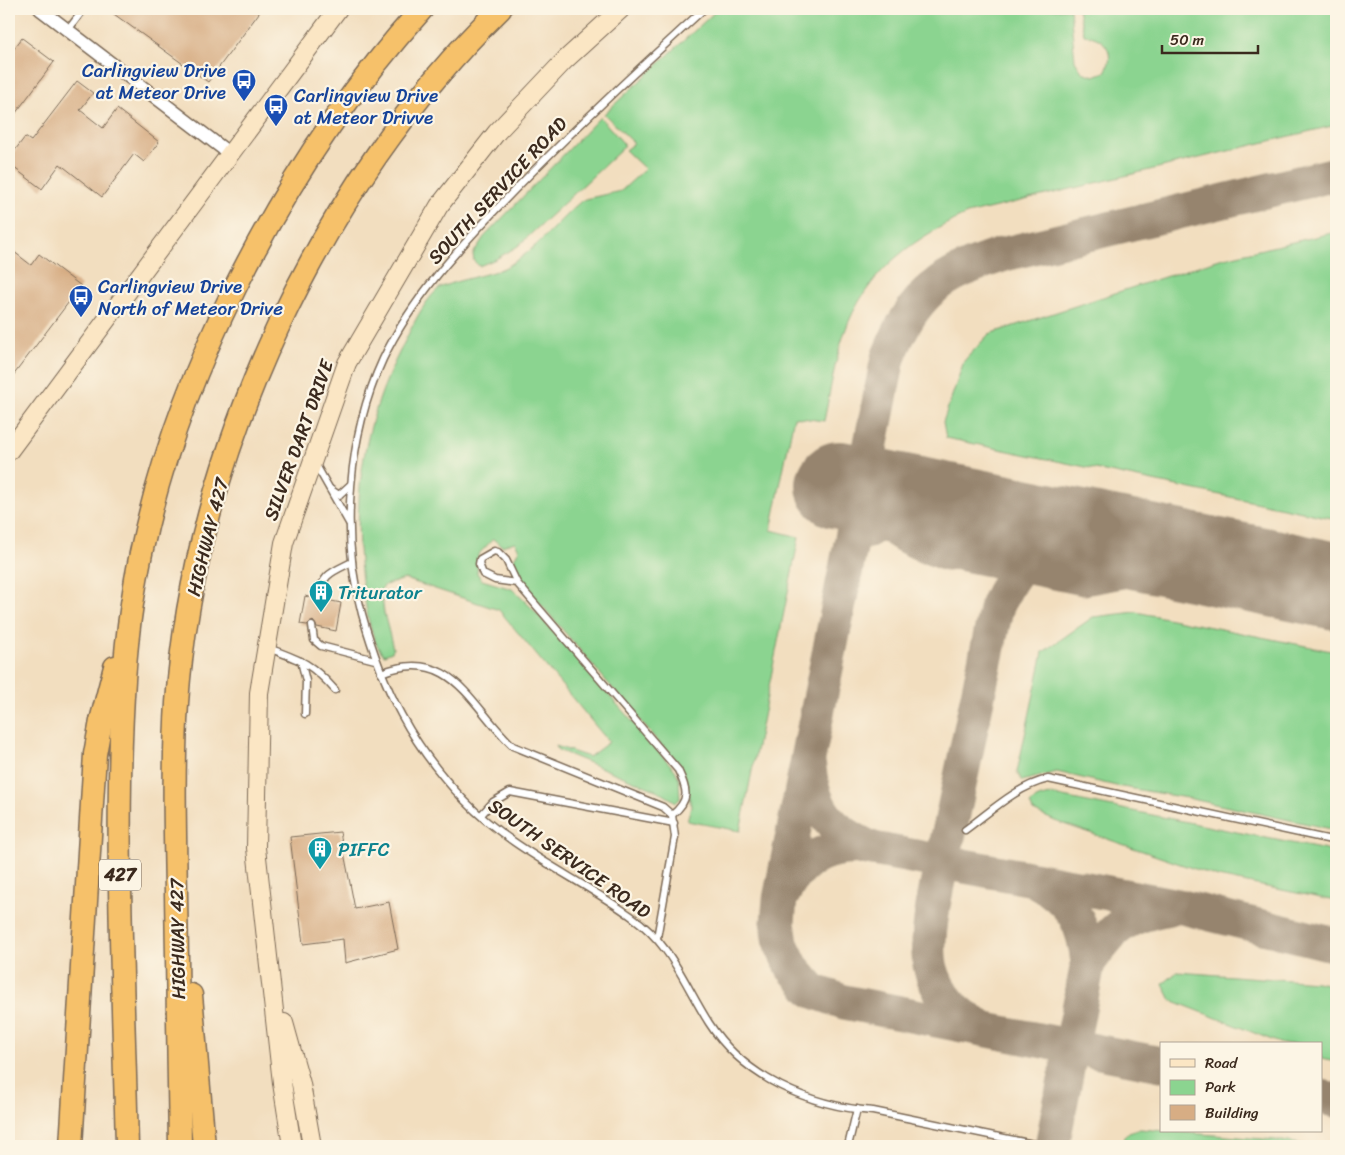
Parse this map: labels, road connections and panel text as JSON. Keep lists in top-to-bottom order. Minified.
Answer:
{"streets":{"highway":["HIGHWAY 427","427"],"street":["SILVER DART DRIVE"],"lane":["SOUTH SERVICE ROAD"]},"crossings":[["SOUTH SERVICE ROAD","SILVER DART DRIVE"]],"places":{"bus stop":["Carlingview Drive at Meteor Drive","Carlingview Drive at Meteor Drivve","Carlingview Drive North of Meteor Drive"],"building":["Triturator","PIFFC"]},"legend":["Road","Park","Building"],"scale_bar":"50 m"}
